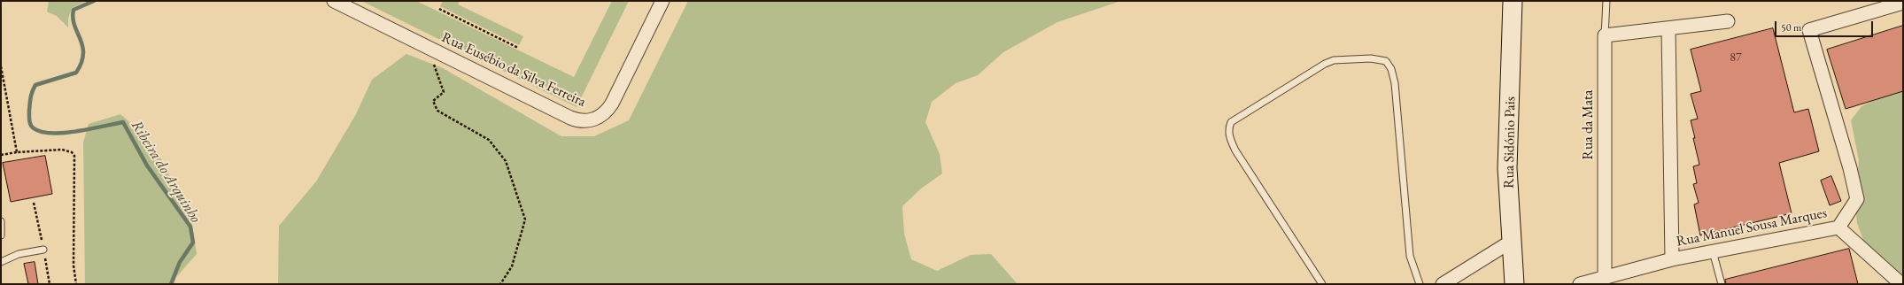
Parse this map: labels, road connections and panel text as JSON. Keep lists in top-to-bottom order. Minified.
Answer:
{"streets":{"main road":["Rua Sidónio Pais"],"street":["Rua Eusébio da Silva Ferreira","Rua da Mata","Rua Manuel Sousa Marques"]},"crossings":[["Rua da Mata","Rua Manuel Sousa Marques"]],"water":["Ribeira do Arquinho"],"house_numbers":["87"],"scale_bar":"50 m"}
